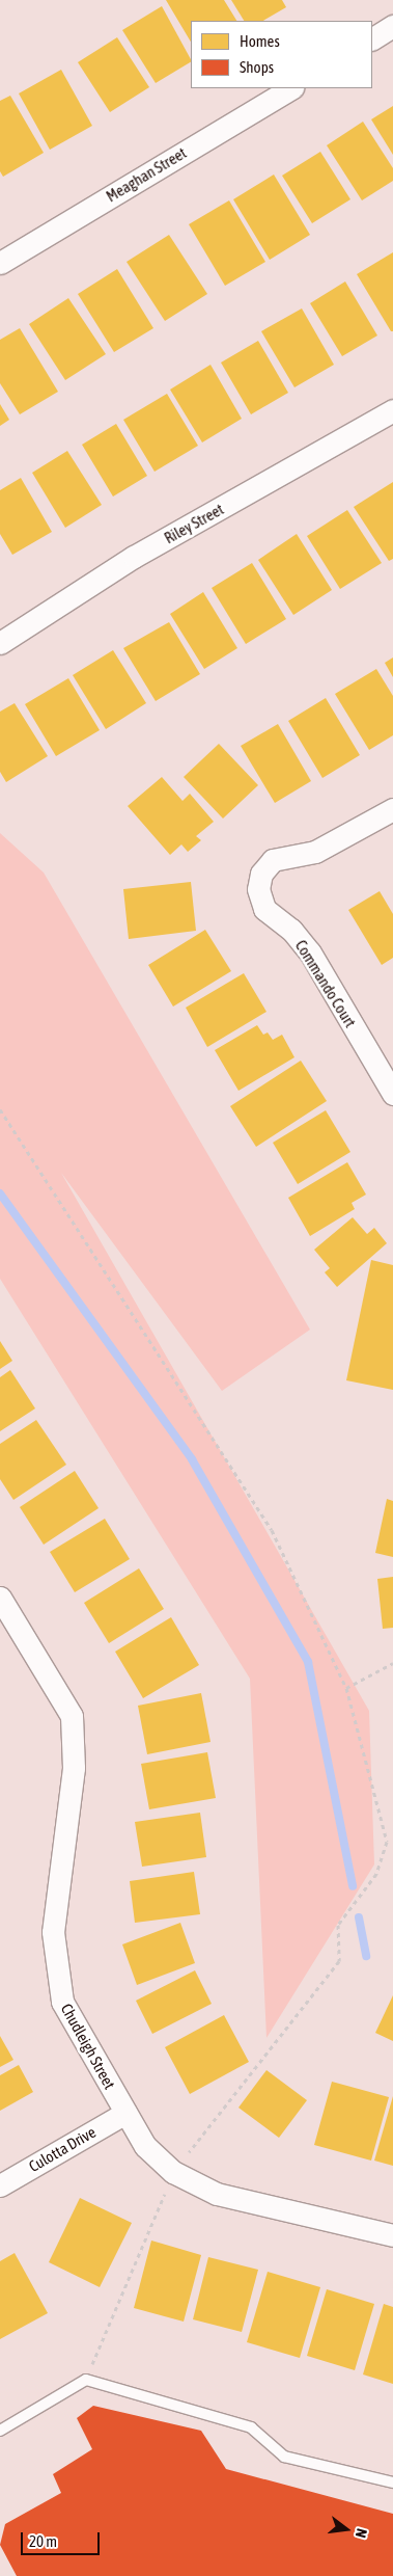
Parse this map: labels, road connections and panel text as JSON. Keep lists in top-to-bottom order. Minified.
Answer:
{"streets":{"street":["Meaghan Street","Riley Street","Commando Court","Chudleigh Street","Culotta Drive"]},"crossings":[["Chudleigh Street","Culotta Drive"]],"legend":["Homes","Shops"],"scale_bar":"20 m","north":"right"}
